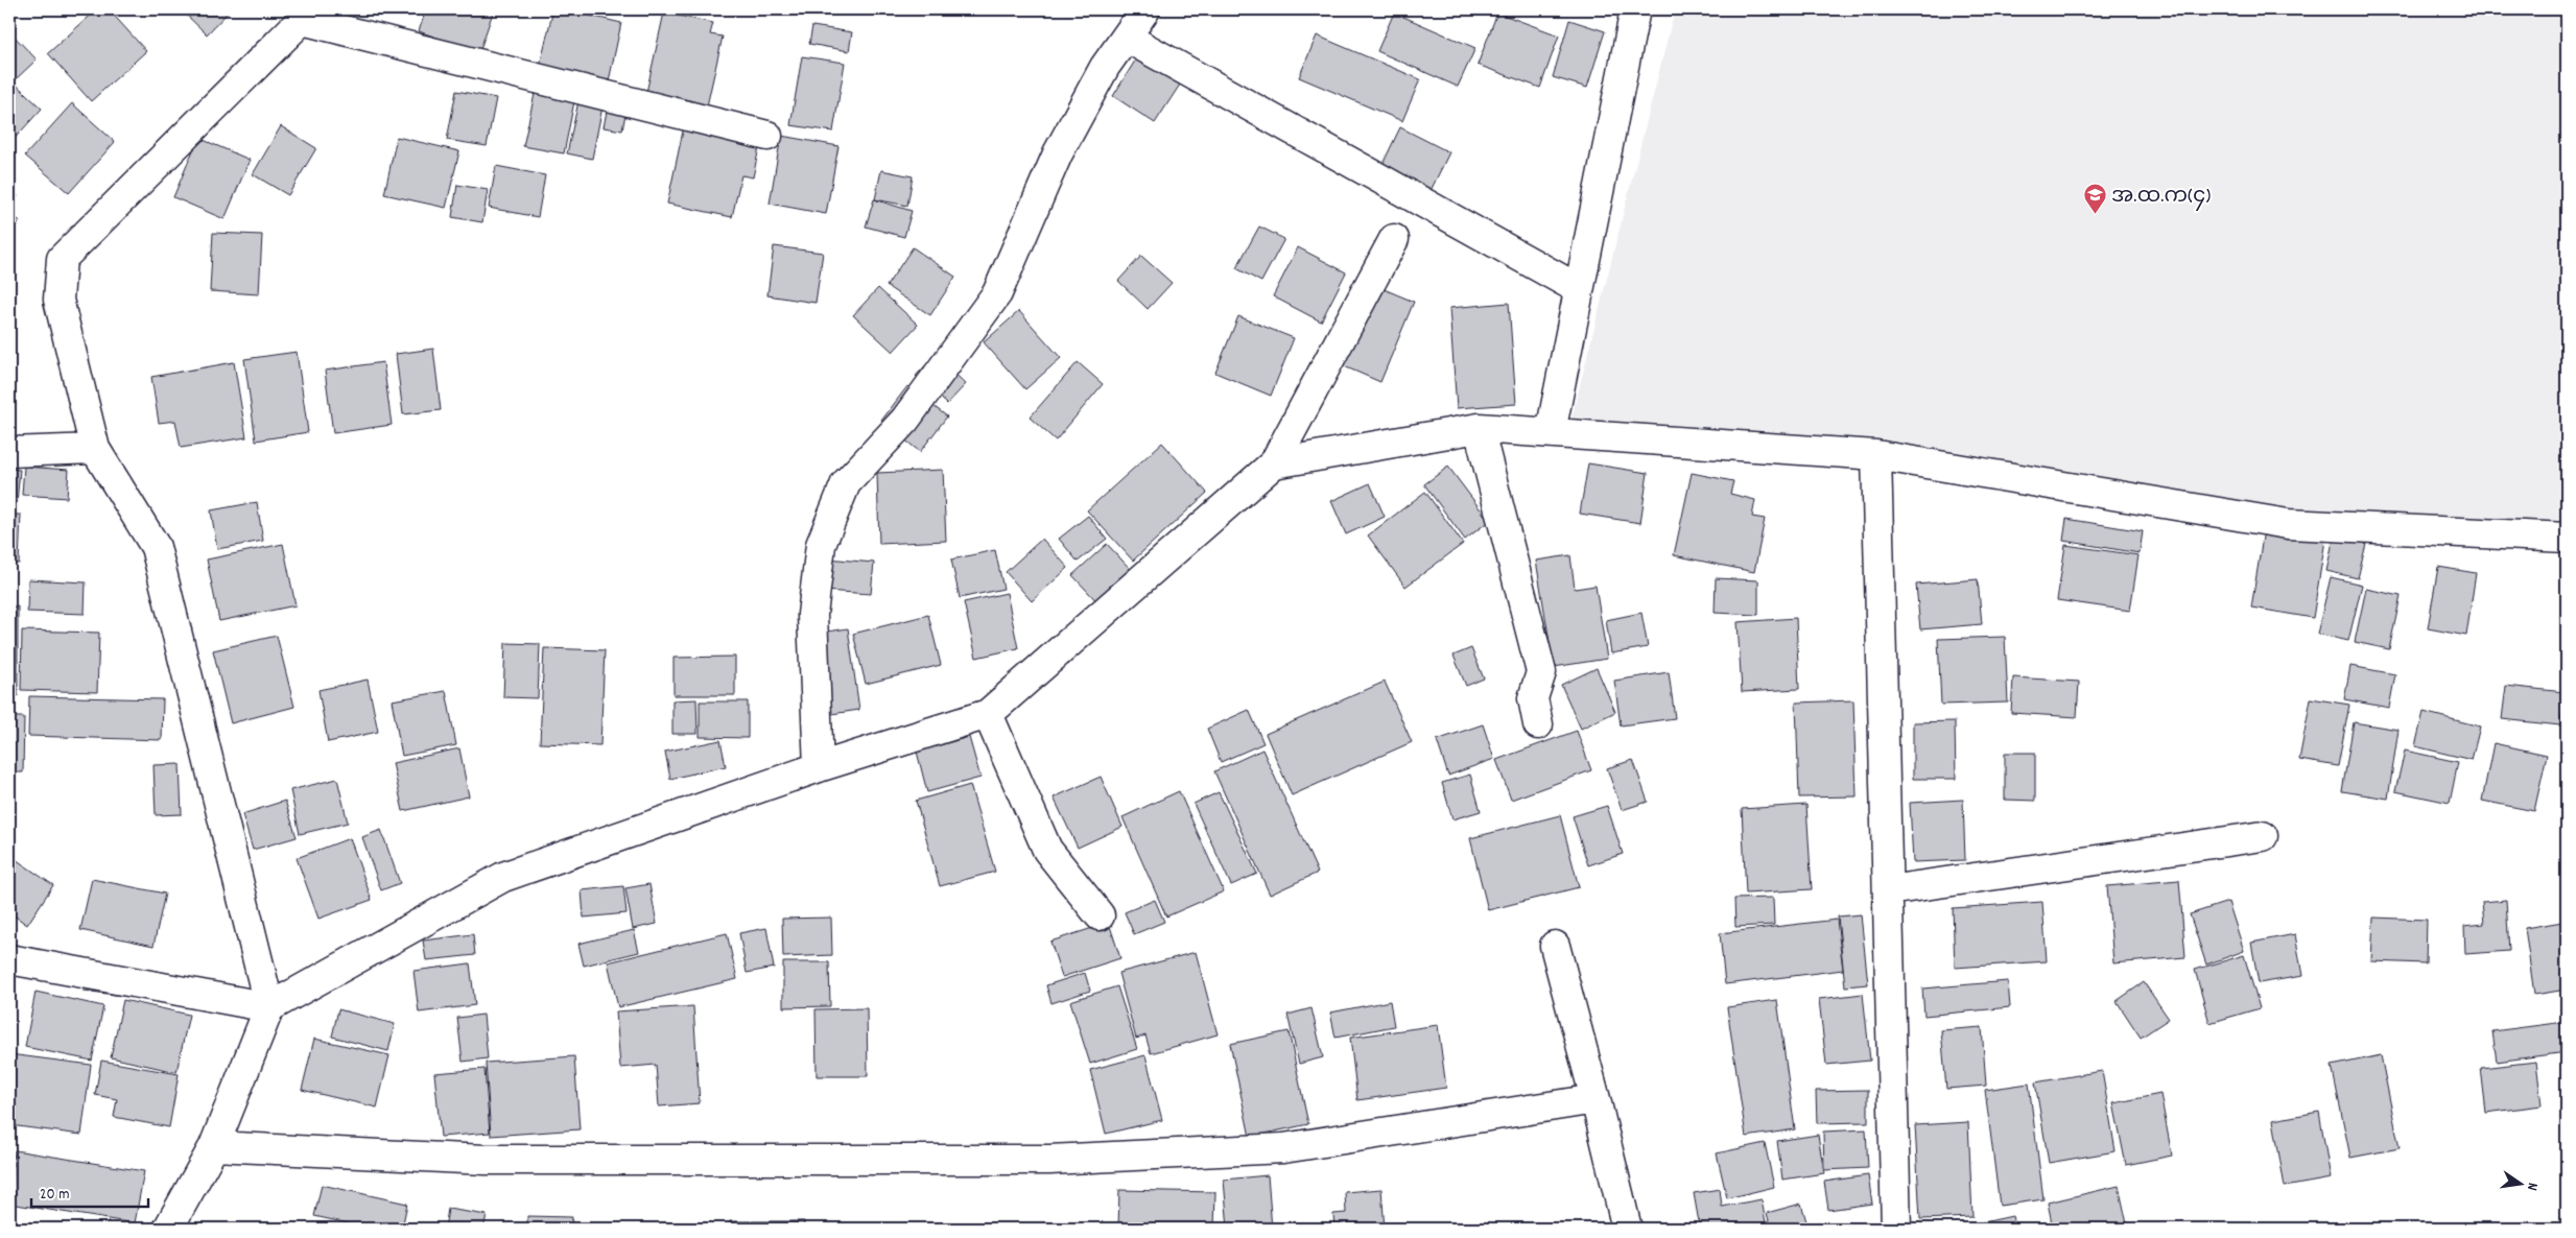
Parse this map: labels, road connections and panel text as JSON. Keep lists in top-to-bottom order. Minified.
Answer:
{"places":{"school or university":["အ.ထ.က(၄)"]},"scale_bar":"20 m","north":"right"}
